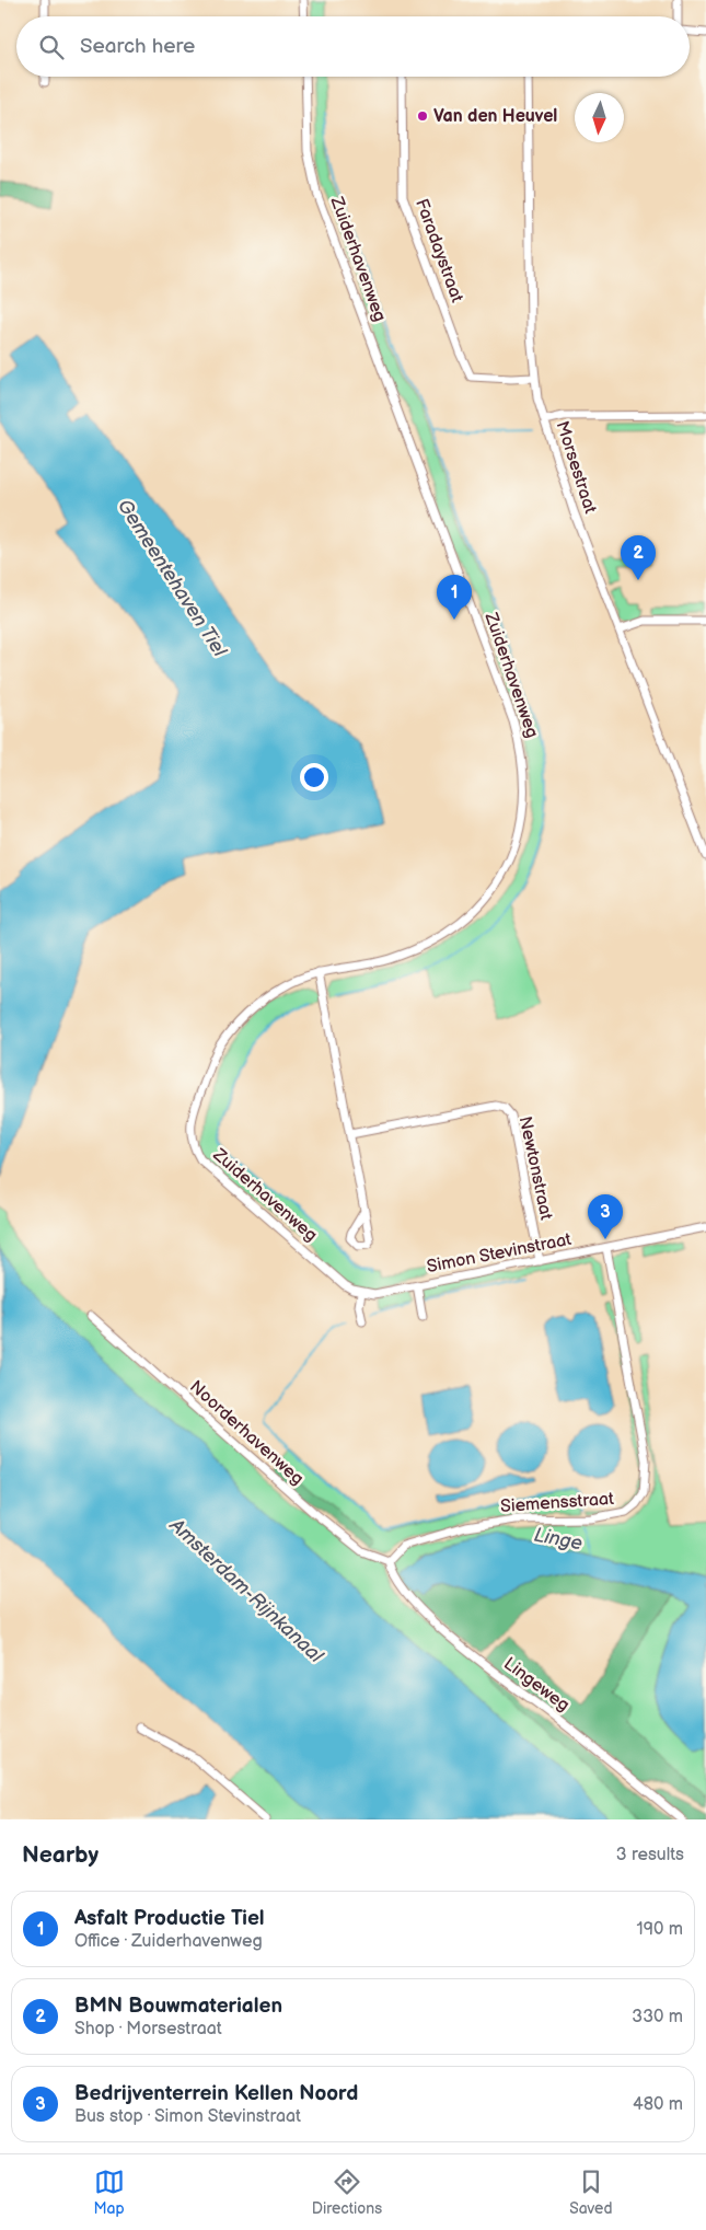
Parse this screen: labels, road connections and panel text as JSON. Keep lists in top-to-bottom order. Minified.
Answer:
{"streets":{"street":["Faradaystraat","Zuiderhavenweg","Morsestraat","Newtonstraat","Simon Stevinstraat","Noorderhavenweg","Siemensstraat","Lingeweg"]},"crossings":[["Faradaystraat","Morsestraat"],["Zuiderhavenweg","Simon Stevinstraat"],["Newtonstraat","Simon Stevinstraat"],["Simon Stevinstraat","Siemensstraat"],["Noorderhavenweg","Siemensstraat"],["Noorderhavenweg","Lingeweg"],["Siemensstraat","Lingeweg"]],"water":["Gemeentehaven Tiel","Linge","Amsterdam-Rijnkanaal"],"places":["Van den Heuvel"],"north":"bottom","page":{"search":"Search here","pins":["2","1","3"],"heading":["Nearby","3 results"],"list":[{"mark":"1","name":"Asfalt Productie Tiel","note":"Office · Zuiderhavenweg","value":"190 m"},{"mark":"2","name":"BMN Bouwmaterialen","note":"Shop · Morsestraat","value":"330 m"},{"mark":"3","name":"Bedrijventerrein Kellen Noord","note":"Bus stop · Simon Stevinstraat","value":"480 m"}],"nav":["Map","Directions","Saved"]}}
